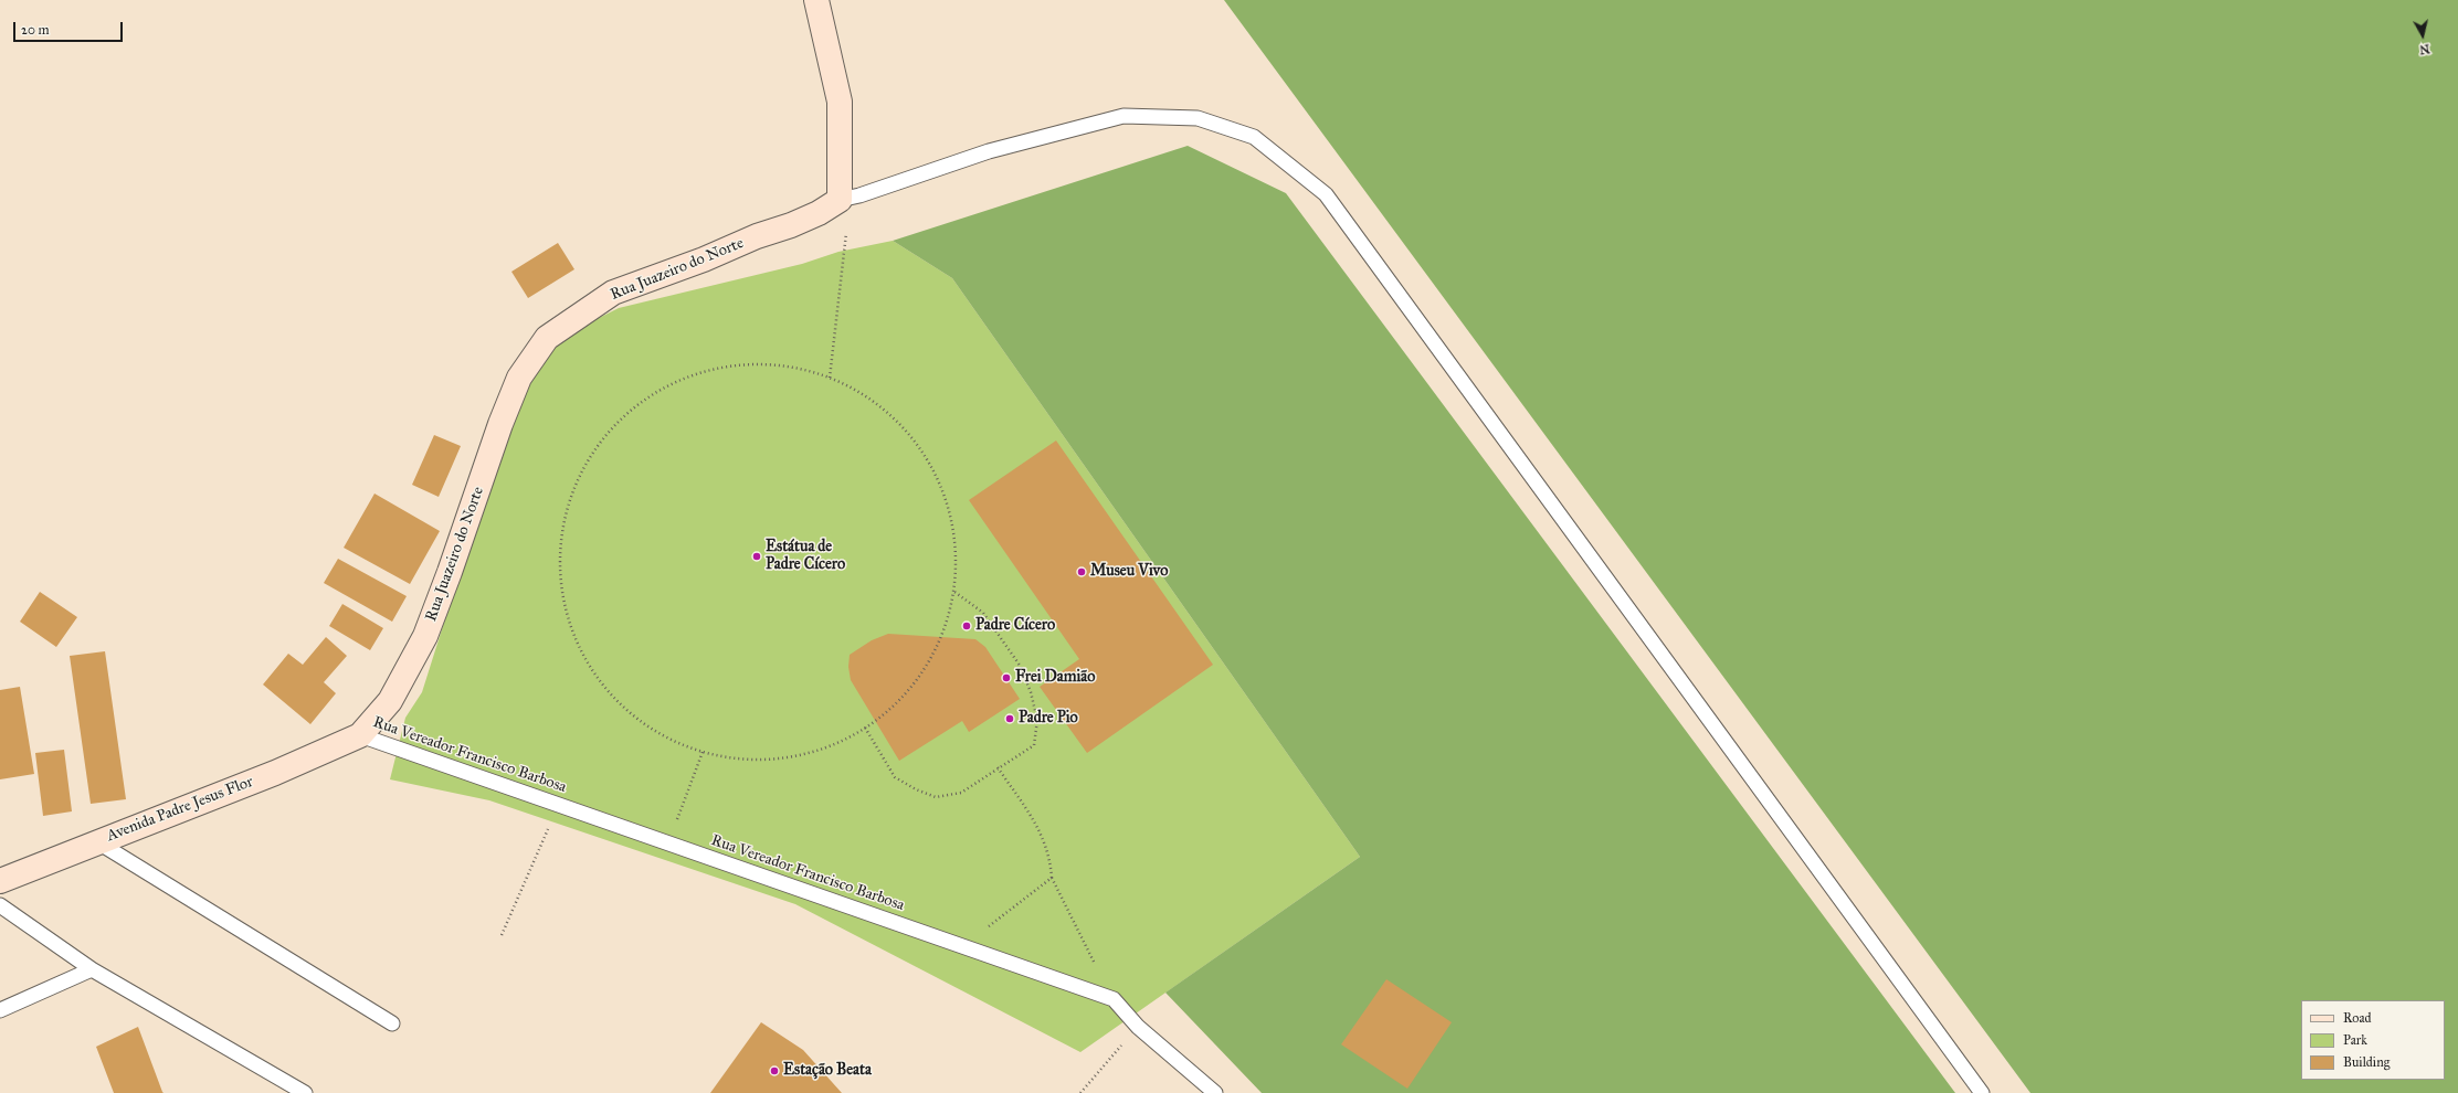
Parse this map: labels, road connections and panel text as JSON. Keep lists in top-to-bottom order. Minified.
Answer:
{"streets":{"street":["Rua Juazeiro do Norte","Avenida Padre Jesus Flor"],"lane":["Rua Vereador Francisco Barbosa"]},"crossings":[["Rua Juazeiro do Norte","Rua Vereador Francisco Barbosa"],["Rua Juazeiro do Norte","Avenida Padre Jesus Flor"],["Rua Vereador Francisco Barbosa","Avenida Padre Jesus Flor"]],"places":["Estátua de Padre Cícero","Museu Vivo","Padre Cícero","Frei Damião","Padre Pio","Estação Beata"],"legend":["Road","Park","Building"],"scale_bar":"20 m","north":"bottom"}
